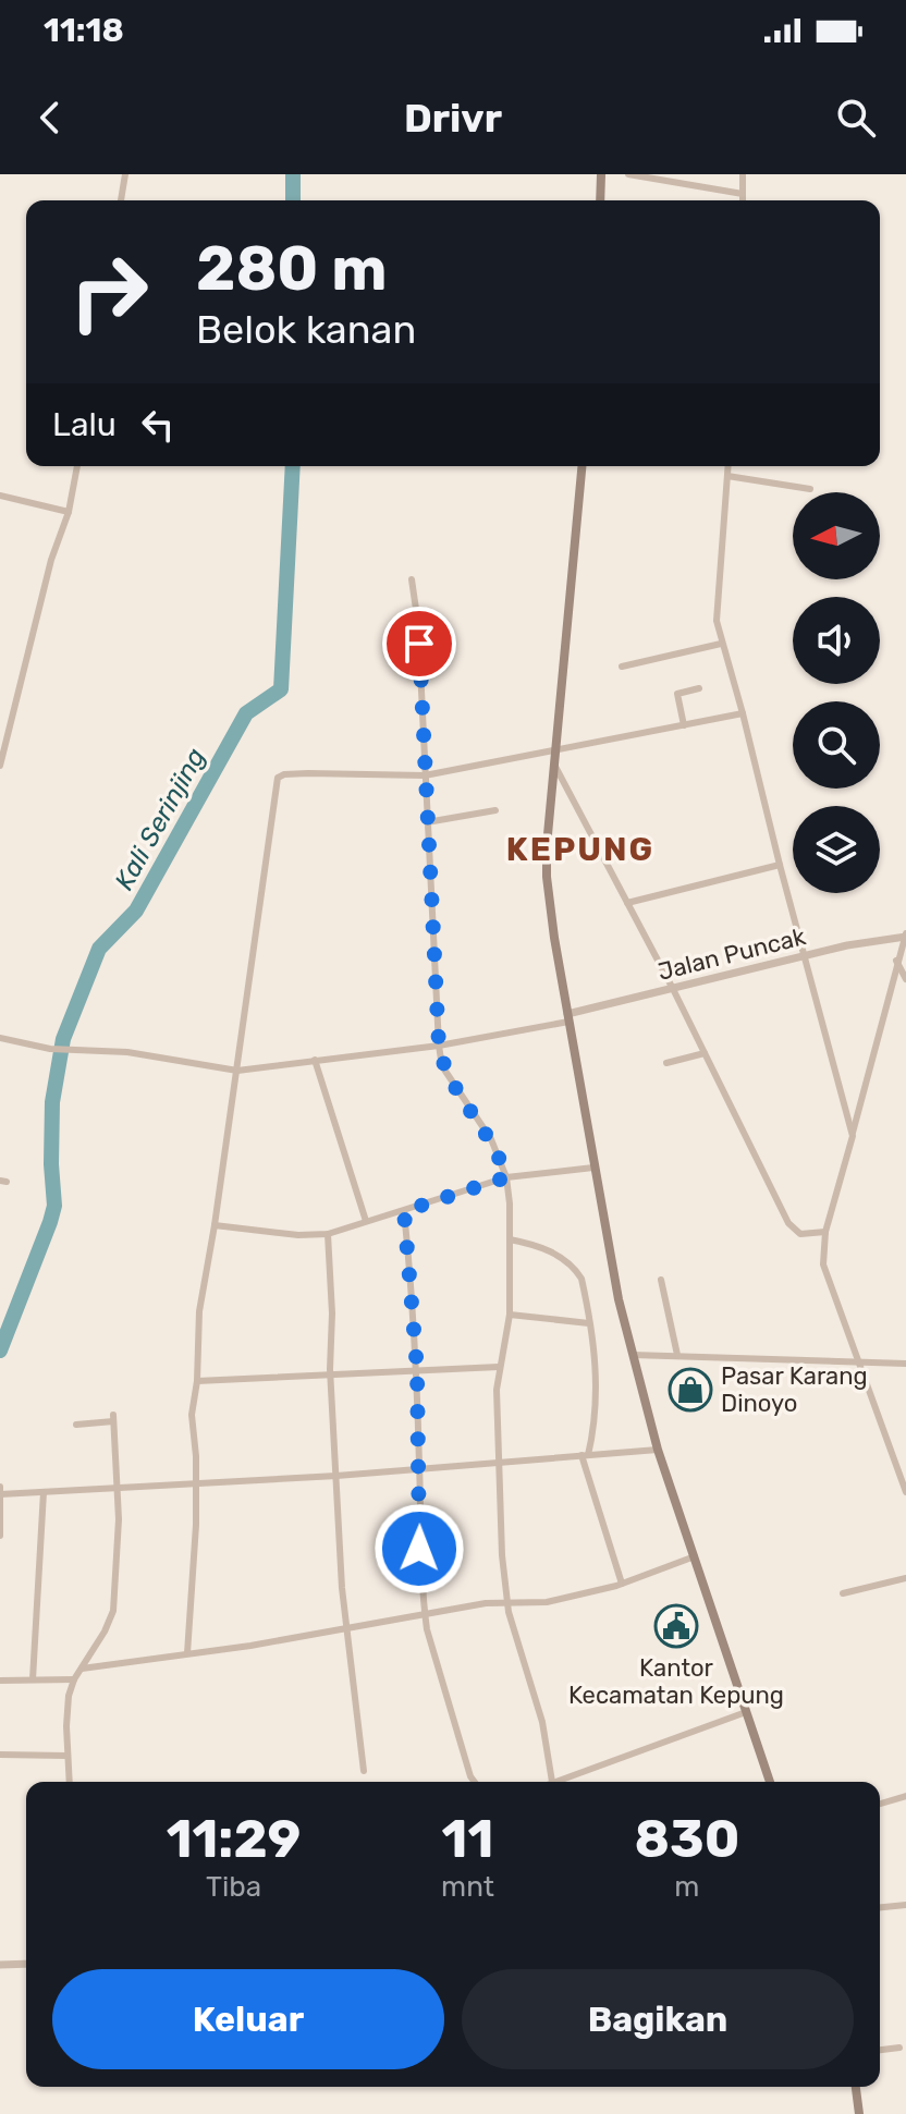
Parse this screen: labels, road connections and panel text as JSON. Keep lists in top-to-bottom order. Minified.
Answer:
{"streets":{"street":["Jalan Puncak"]},"districts":["KEPUNG"],"water":["Kali Serinjing"],"places":{"shop":["Pasar Karang Dinoyo"],"public building":["Kantor Kecamatan Kepung"]},"north":"left","page":{"status":"11:18","header":"Drivr","turn":["280 m","Belok kanan"],"then":"Lalu","eta":["11:29","Tiba","11","mnt","830","m"],"buttons":["Keluar","Bagikan"]}}
